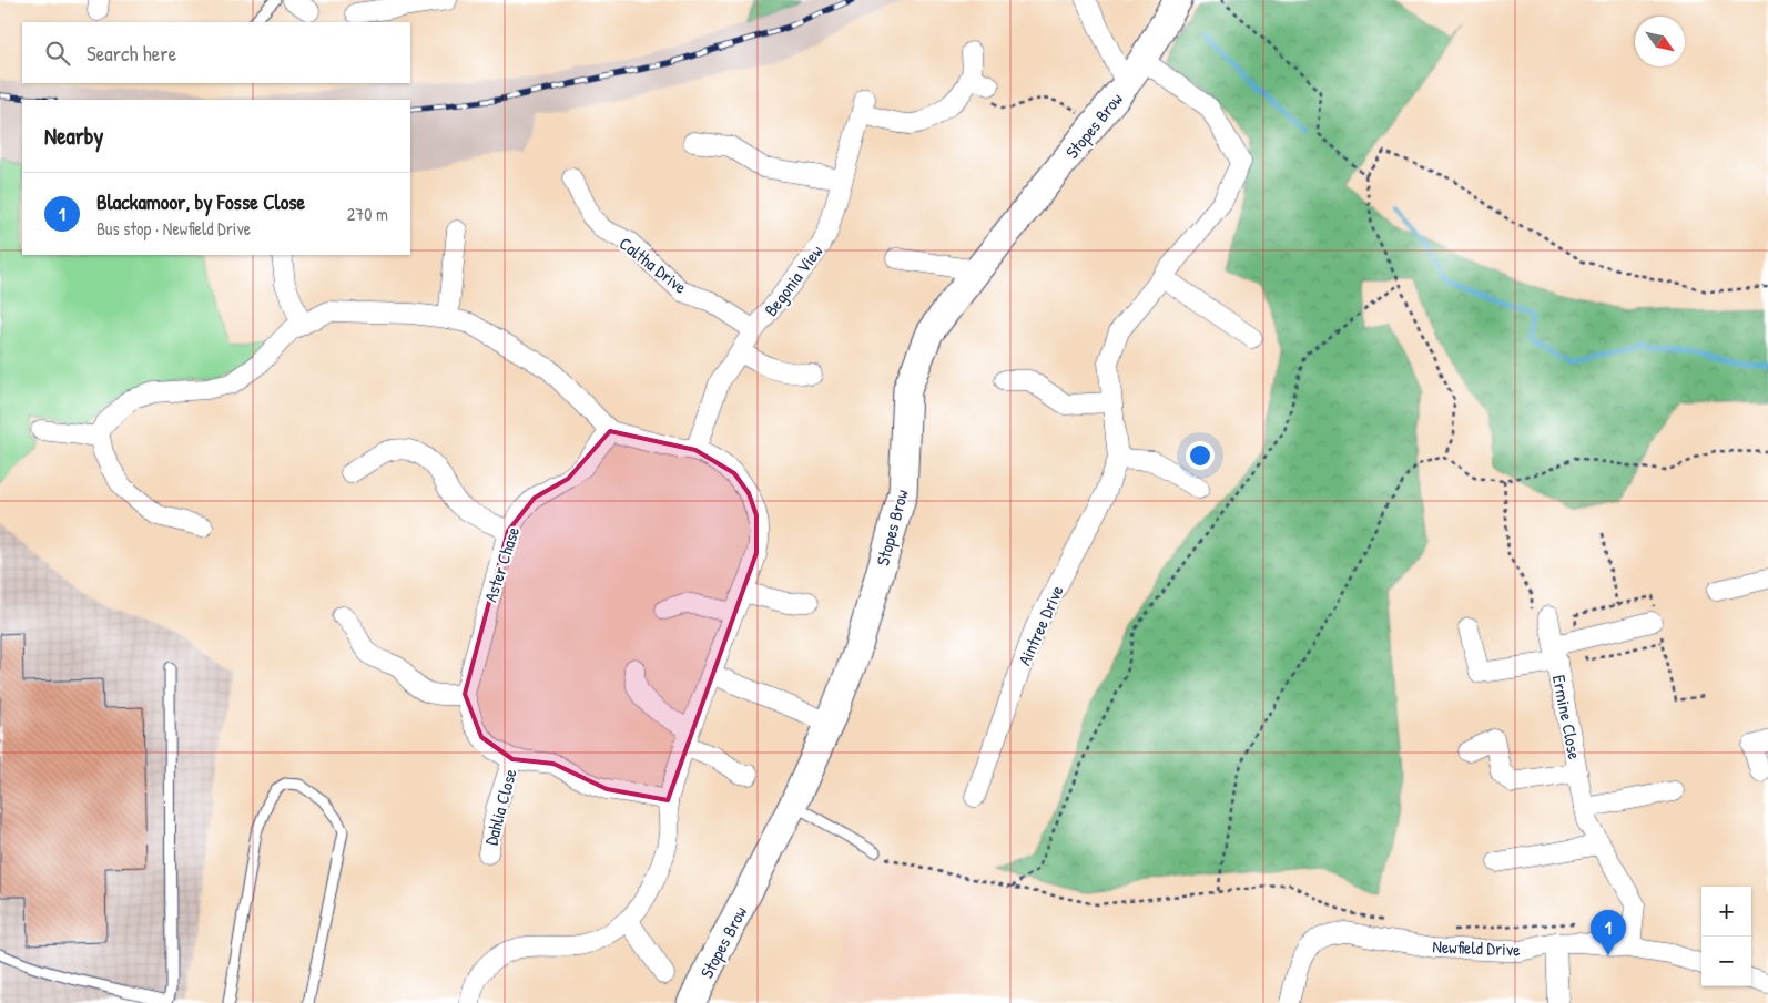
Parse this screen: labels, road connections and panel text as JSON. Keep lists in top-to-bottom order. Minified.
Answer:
{"streets":{"main road":["Stopes Brow"],"street":["Caltha Drive","Begonia View","Aster Chase","Aintree Drive","Ermine Close","Dahlia Close","Newfield Drive"]},"crossings":[["Stopes Brow","Aintree Drive"],["Caltha Drive","Begonia View"],["Aster Chase","Dahlia Close"],["Ermine Close","Newfield Drive"]],"north":"bottom right","page":{"search":"Search here","heading":"Nearby","list":[{"mark":"1","name":"Blackamoor, by Fosse Close","note":"Bus stop · Newfield Drive","value":"270 m"}],"map_buttons":["+","−"],"pins":"1"}}
